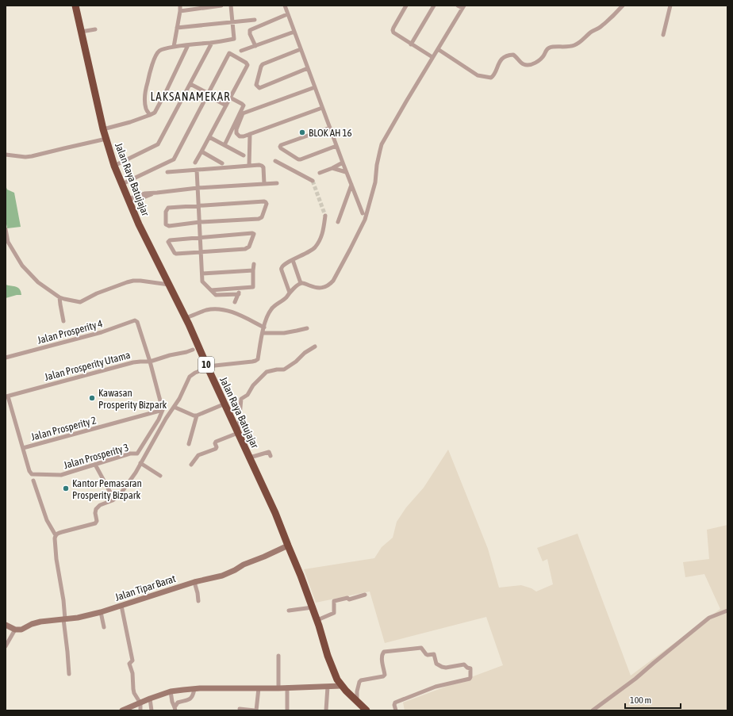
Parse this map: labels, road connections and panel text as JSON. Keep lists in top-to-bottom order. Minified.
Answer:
{"streets":{"highway":["Jalan Raya Batujajar","10"],"street":["Jalan Prosperity 4","Jalan Prosperity Utama","Jalan Prosperity 2","Jalan Prosperity 3","Jalan Tipar Barat"]},"crossings":[["Jalan Raya Batujajar","Jalan Tipar Barat"],["Jalan Prosperity 4","Jalan Prosperity Utama"],["Jalan Prosperity 2","Jalan Prosperity 3"]],"districts":["LAKSANAMEKAR"],"places":["BLOK AH 16","Kawasan Prosperity Bizpark","Kantor Pemasaran Prosperity Bizpark"],"scale_bar":"100 m"}
